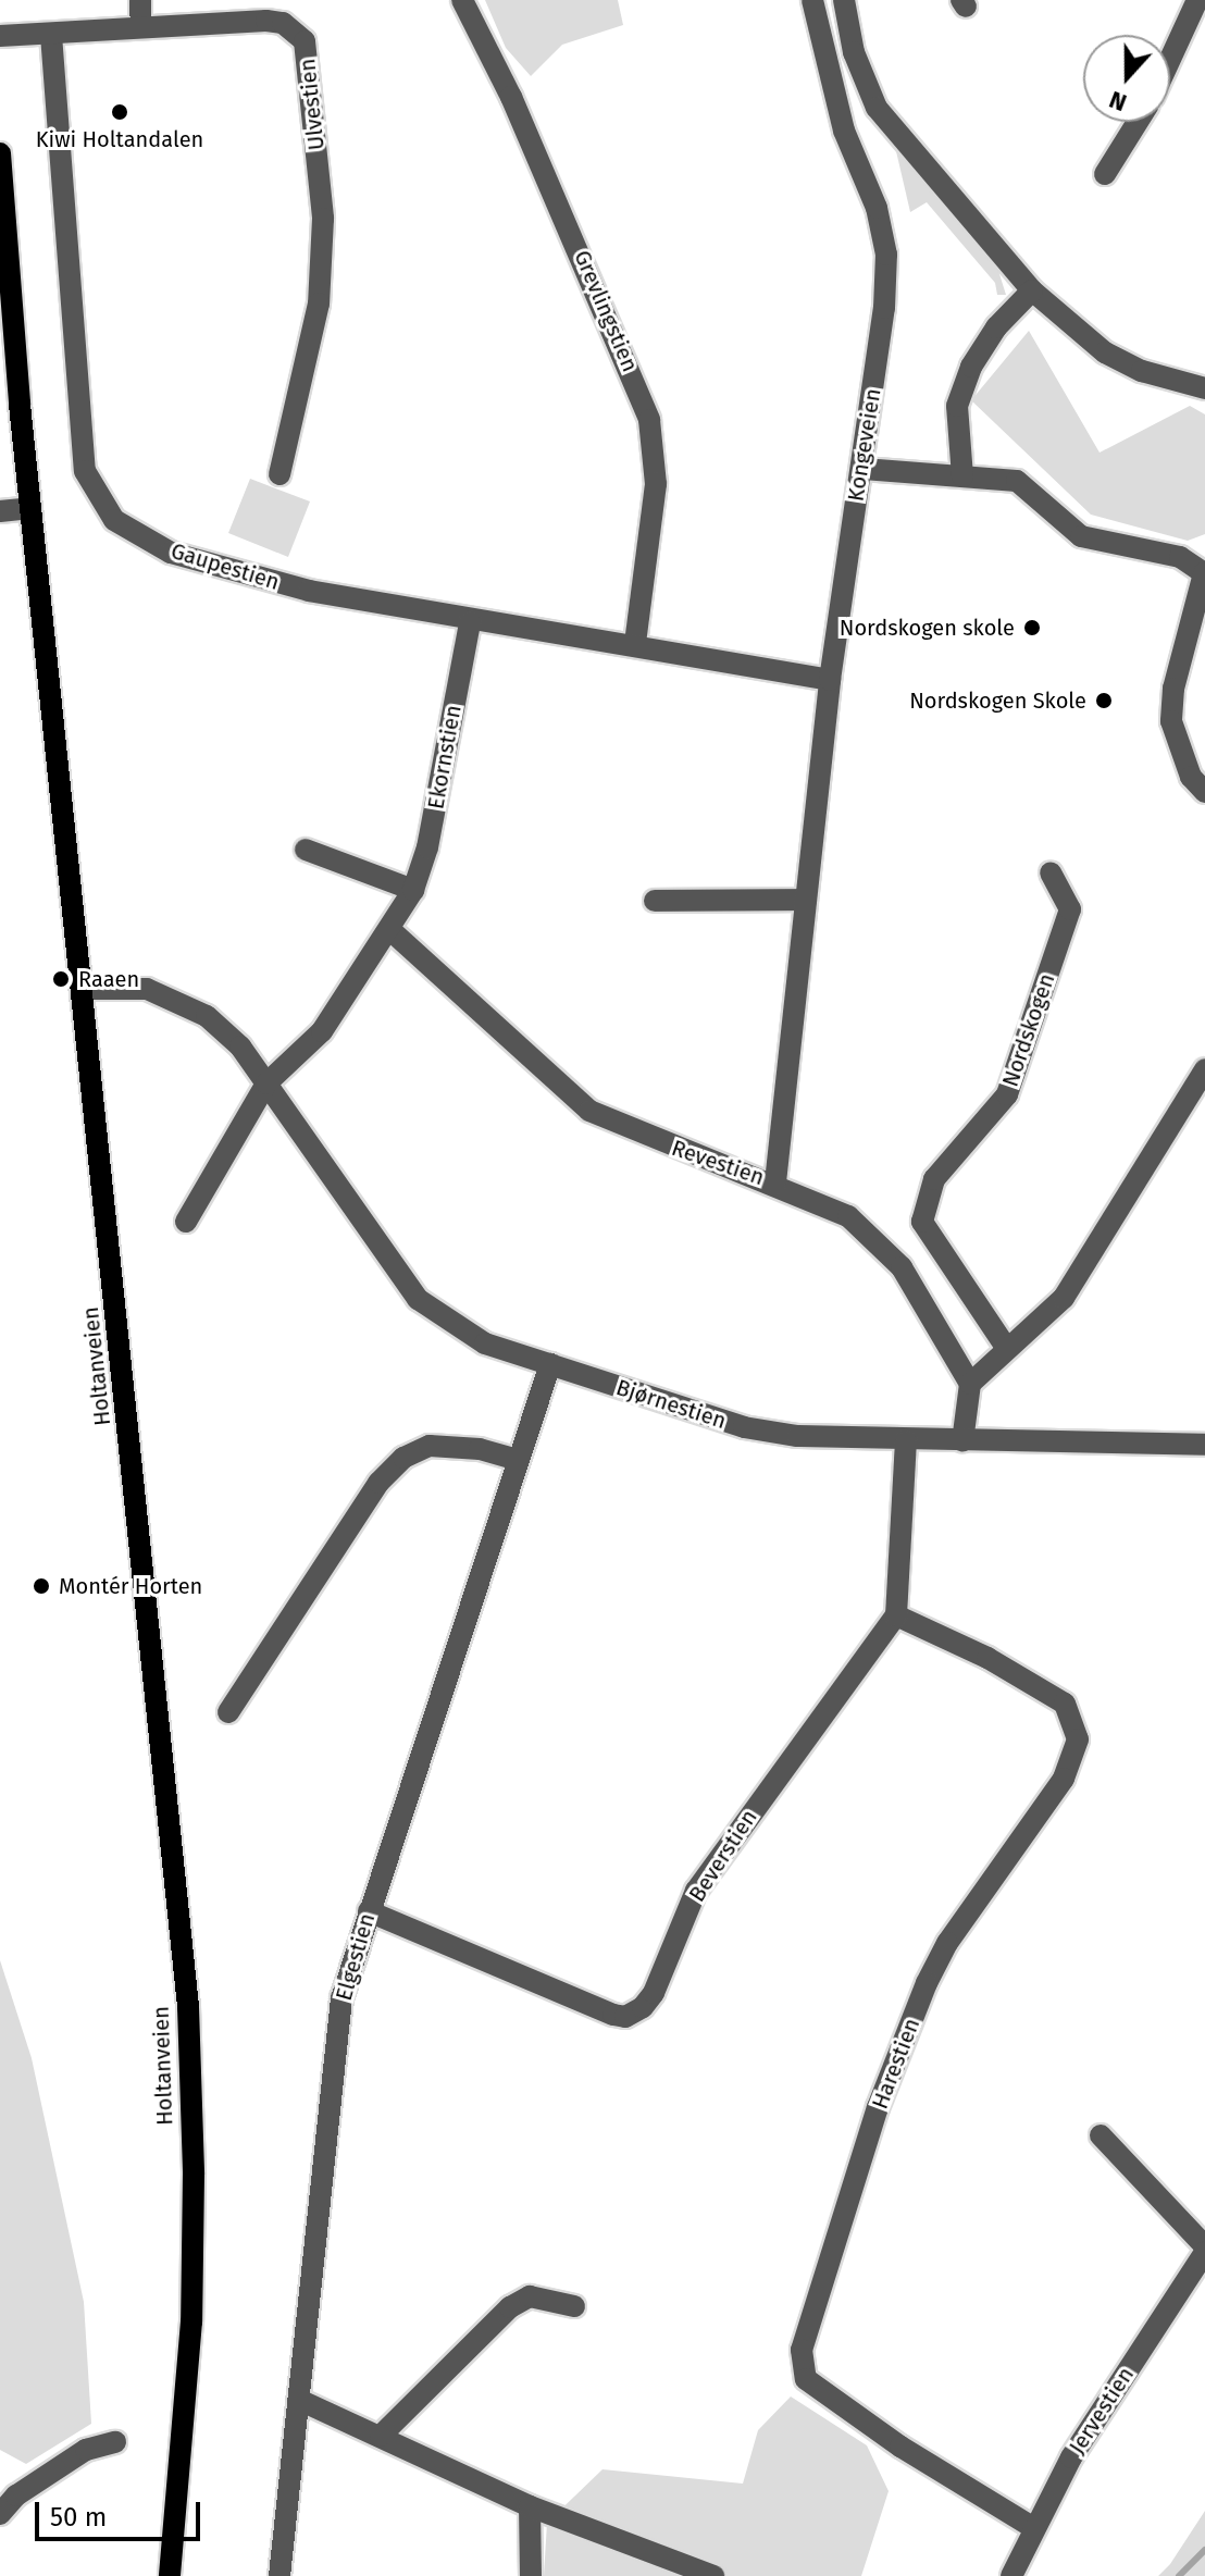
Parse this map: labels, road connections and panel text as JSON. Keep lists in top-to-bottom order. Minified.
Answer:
{"streets":{"main road":["Holtanveien"],"street":["Ulvestien","Grevlingstien","Kongeveien","Gaupestien","Ekornstien","Nordskogen","Revestien","Bjørnestien","Beverstien","Elgestien","Harestien","Jervestien"]},"crossings":[["Ulvestien","Gaupestien"],["Grevlingstien","Gaupestien"],["Kongeveien","Gaupestien"],["Kongeveien","Revestien"],["Gaupestien","Ekornstien"],["Ekornstien","Revestien"],["Ekornstien","Bjørnestien"],["Holtanveien","Bjørnestien"],["Bjørnestien","Elgestien"],["Beverstien","Elgestien"],["Beverstien","Harestien"],["Harestien","Jervestien"]],"places":["Kiwi Holtandalen","Nordskogen skole","Nordskogen Skole","Raaen","Montér Horten"],"scale_bar":"50 m","north":"bottom"}
